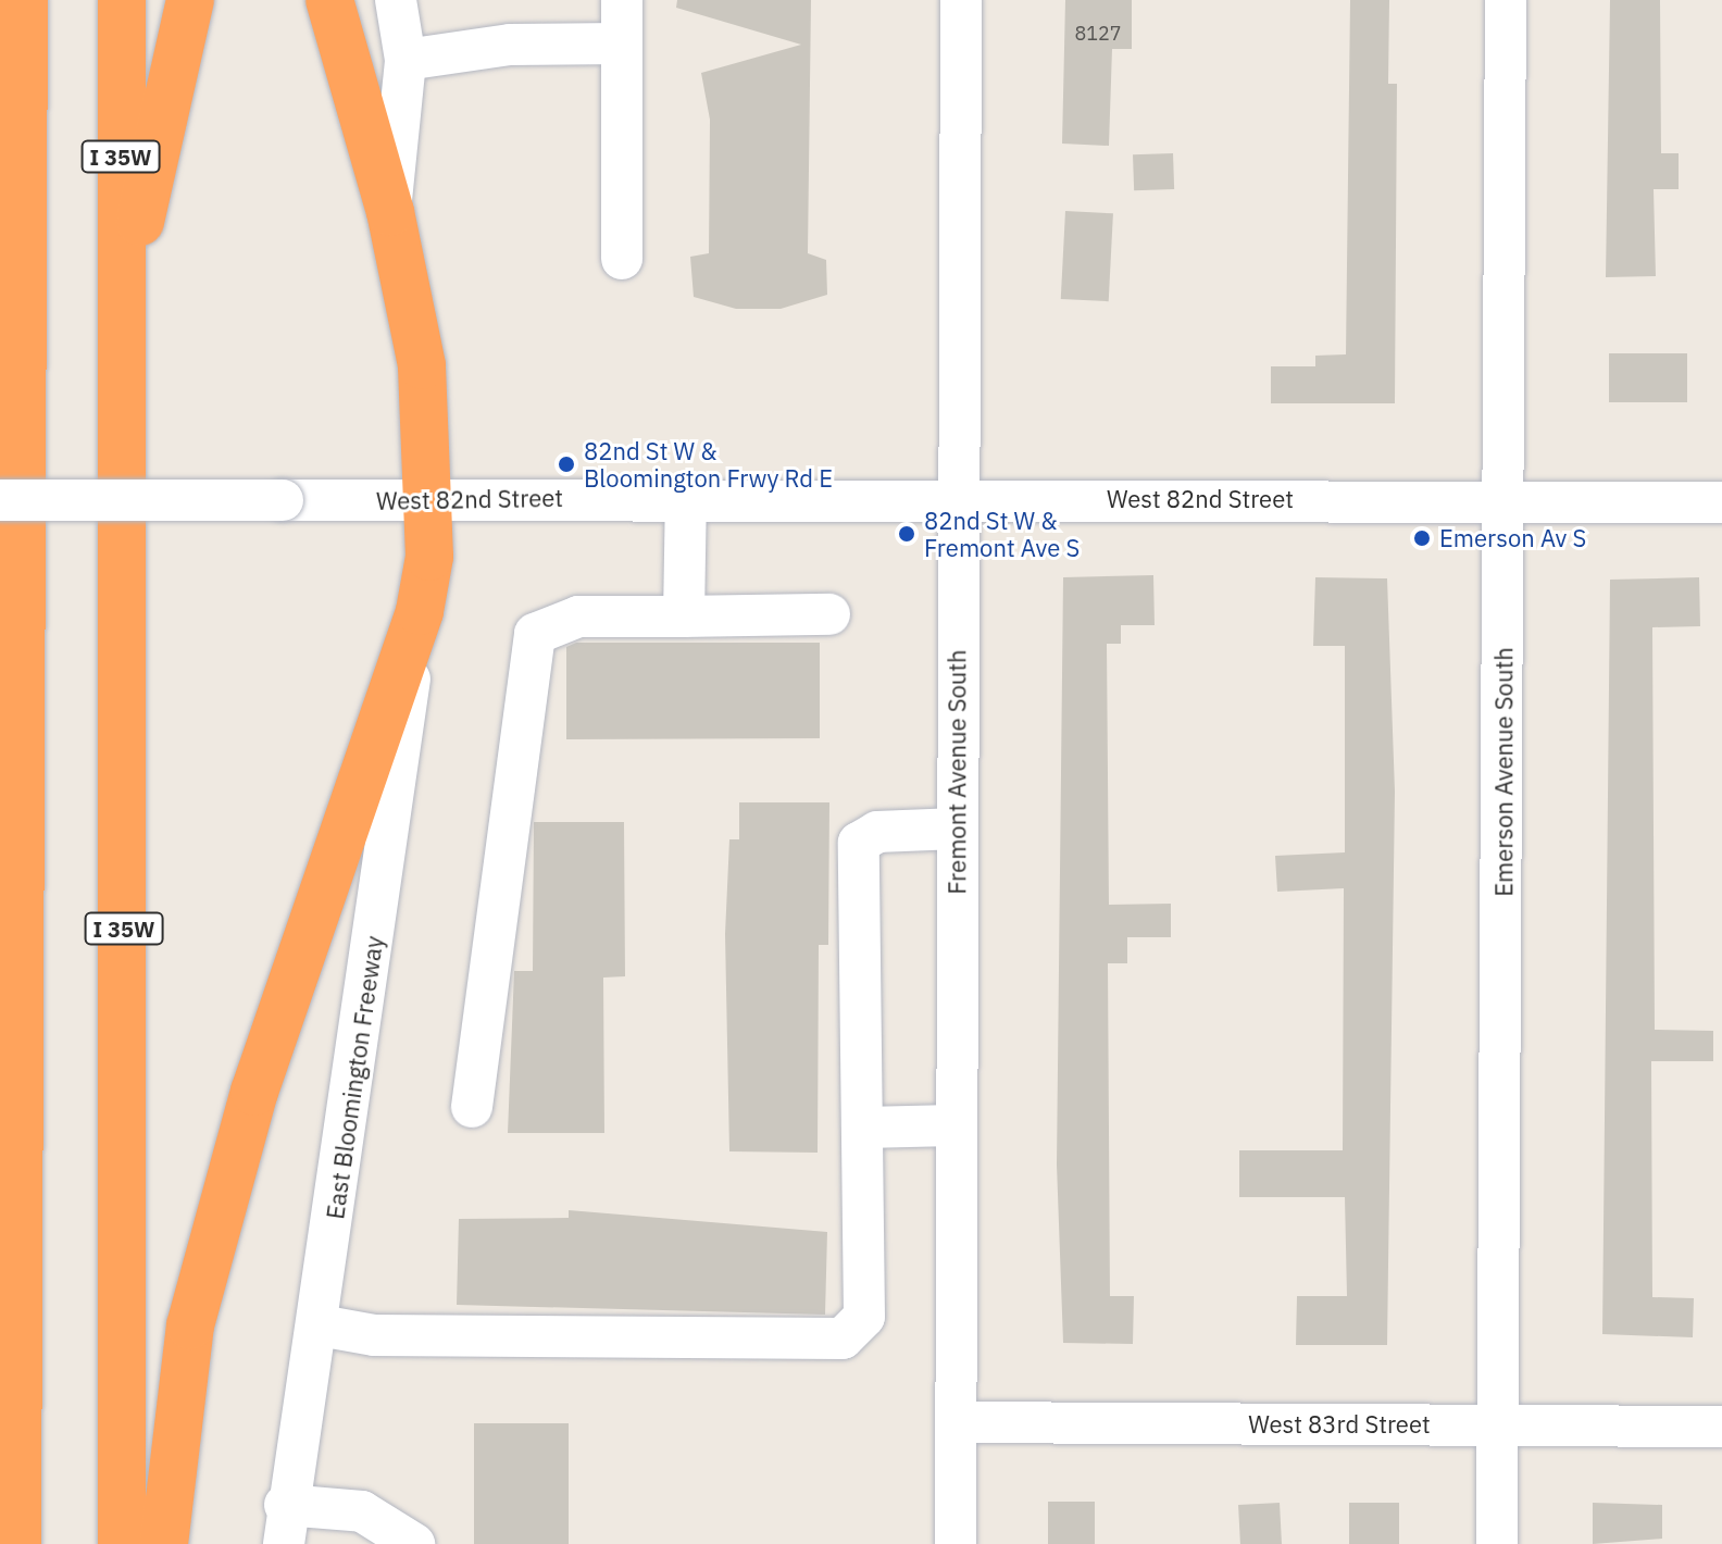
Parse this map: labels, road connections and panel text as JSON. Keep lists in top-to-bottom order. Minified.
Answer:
{"streets":{"highway":["I 35W"],"street":["West 82nd Street","Fremont Avenue South","Emerson Avenue South","East Bloomington Freeway","West 83rd Street"]},"crossings":[["West 82nd Street","Fremont Avenue South"],["West 82nd Street","Emerson Avenue South"],["Fremont Avenue South","West 83rd Street"],["Emerson Avenue South","West 83rd Street"]],"places":["82nd St W & Bloomington Frwy Rd E","82nd St W & Fremont Ave S","Emerson Av S"],"house_numbers":["8127"]}
